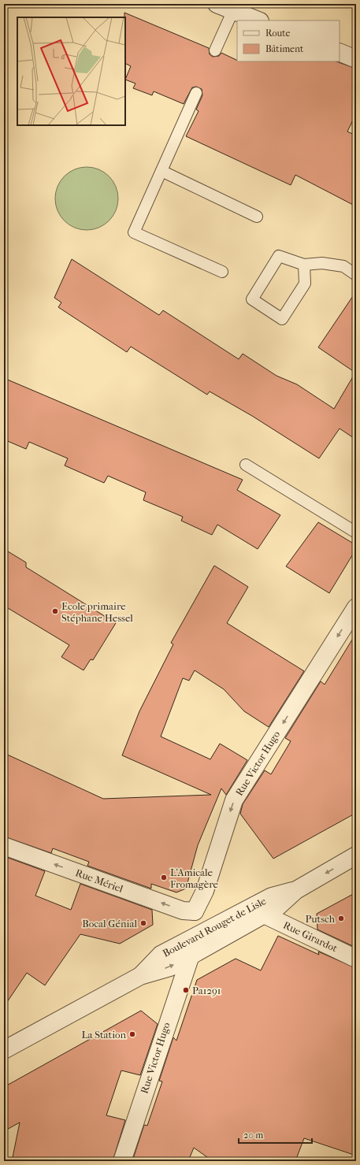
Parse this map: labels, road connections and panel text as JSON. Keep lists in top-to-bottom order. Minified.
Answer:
{"streets":{"street":["Rue Victor Hugo","Rue Mériel","Boulevard Rouget de Lisle","Rue Girardot"]},"crossings":[["Rue Victor Hugo","Rue Mériel"],["Rue Victor Hugo","Boulevard Rouget de Lisle"],["Boulevard Rouget de Lisle","Rue Girardot"]],"one_way":["Rue Victor Hugo","Rue Mériel"],"places":["Ecole primaire Stéphane Hessel","L'Amicale Fromagère","Putsch","Bocal Génial","Pa1291","La Station"],"legend":["Route","Bâtiment"],"scale_bar":"20 m"}
